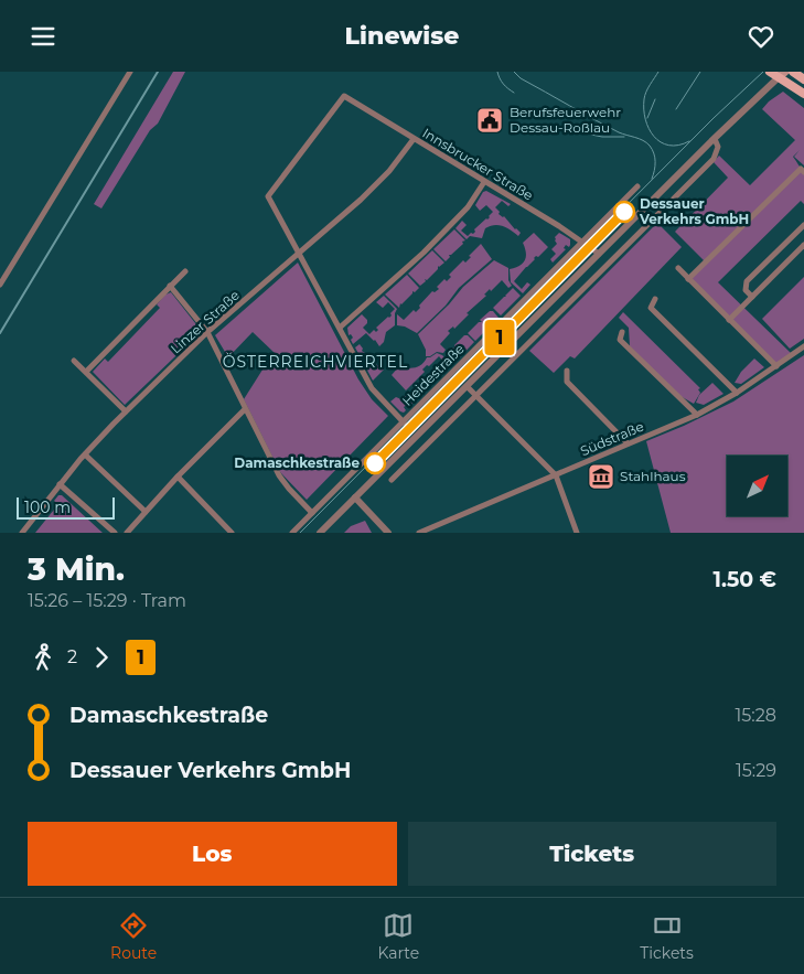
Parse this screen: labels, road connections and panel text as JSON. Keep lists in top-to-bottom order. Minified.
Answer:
{"streets":{"street":["Innsbrucker Straße","Linzer Straße","Heidestraße","Südstraße"]},"crossings":[["Innsbrucker Straße","Linzer Straße"],["Innsbrucker Straße","Heidestraße"]],"districts":["ÖSTERREICHVIERTEL"],"places":{"public building":["Berufsfeuerwehr Dessau-Roßlau"],"other":["Dessauer Verkehrs GmbH","Damaschkestraße"],"museum":["Stahlhaus"]},"lines":["tram line 1"],"scale_bar":"100 m","north":"top right","page":{"header":"Linewise","on_map":"1","scale":"100 m","heading":["3 Min.","15:26 – 15:29 · Tram","1.50 €"],"legs":["2","1"],"list":[{"name":"Damaschkestraße","value":"15:28"},{"name":"Dessauer Verkehrs GmbH","value":"15:29"}],"buttons":["Los","Tickets"],"tabs":["Route","Karte","Tickets"]}}
